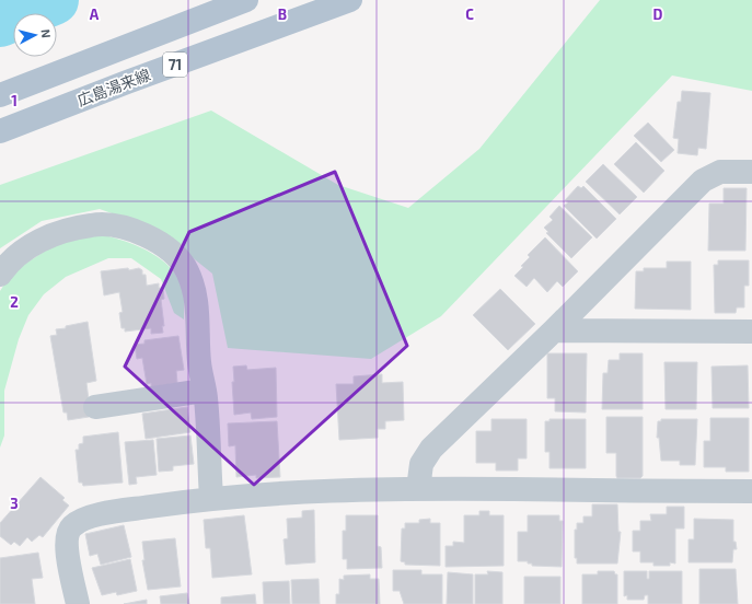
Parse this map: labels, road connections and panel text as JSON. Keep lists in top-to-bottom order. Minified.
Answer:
{"streets":{"main road":["71","広島湯来線"]},"north":"right","grid":{"columns":["A","B","C","D"],"rows":["1","2","3"]}}
